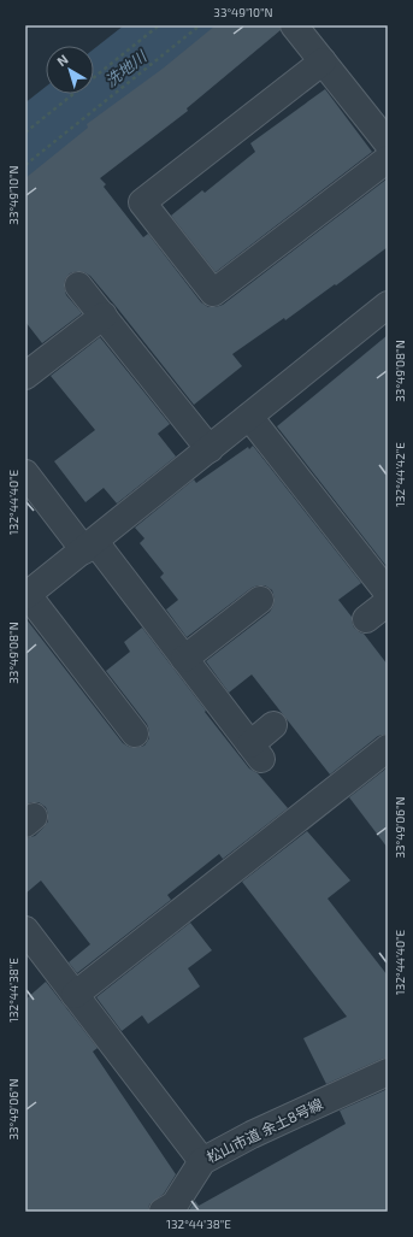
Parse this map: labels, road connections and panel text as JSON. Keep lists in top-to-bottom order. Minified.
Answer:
{"streets":{"street":["松山市道 余土8号線"]},"water":["洗地川"],"north":"top left","coordinates":["33°49'10\"N","33°49'08\"N","132°44'42\"E","132°44'40\"E","33°49'06\"N","132°44'38\"E"]}
